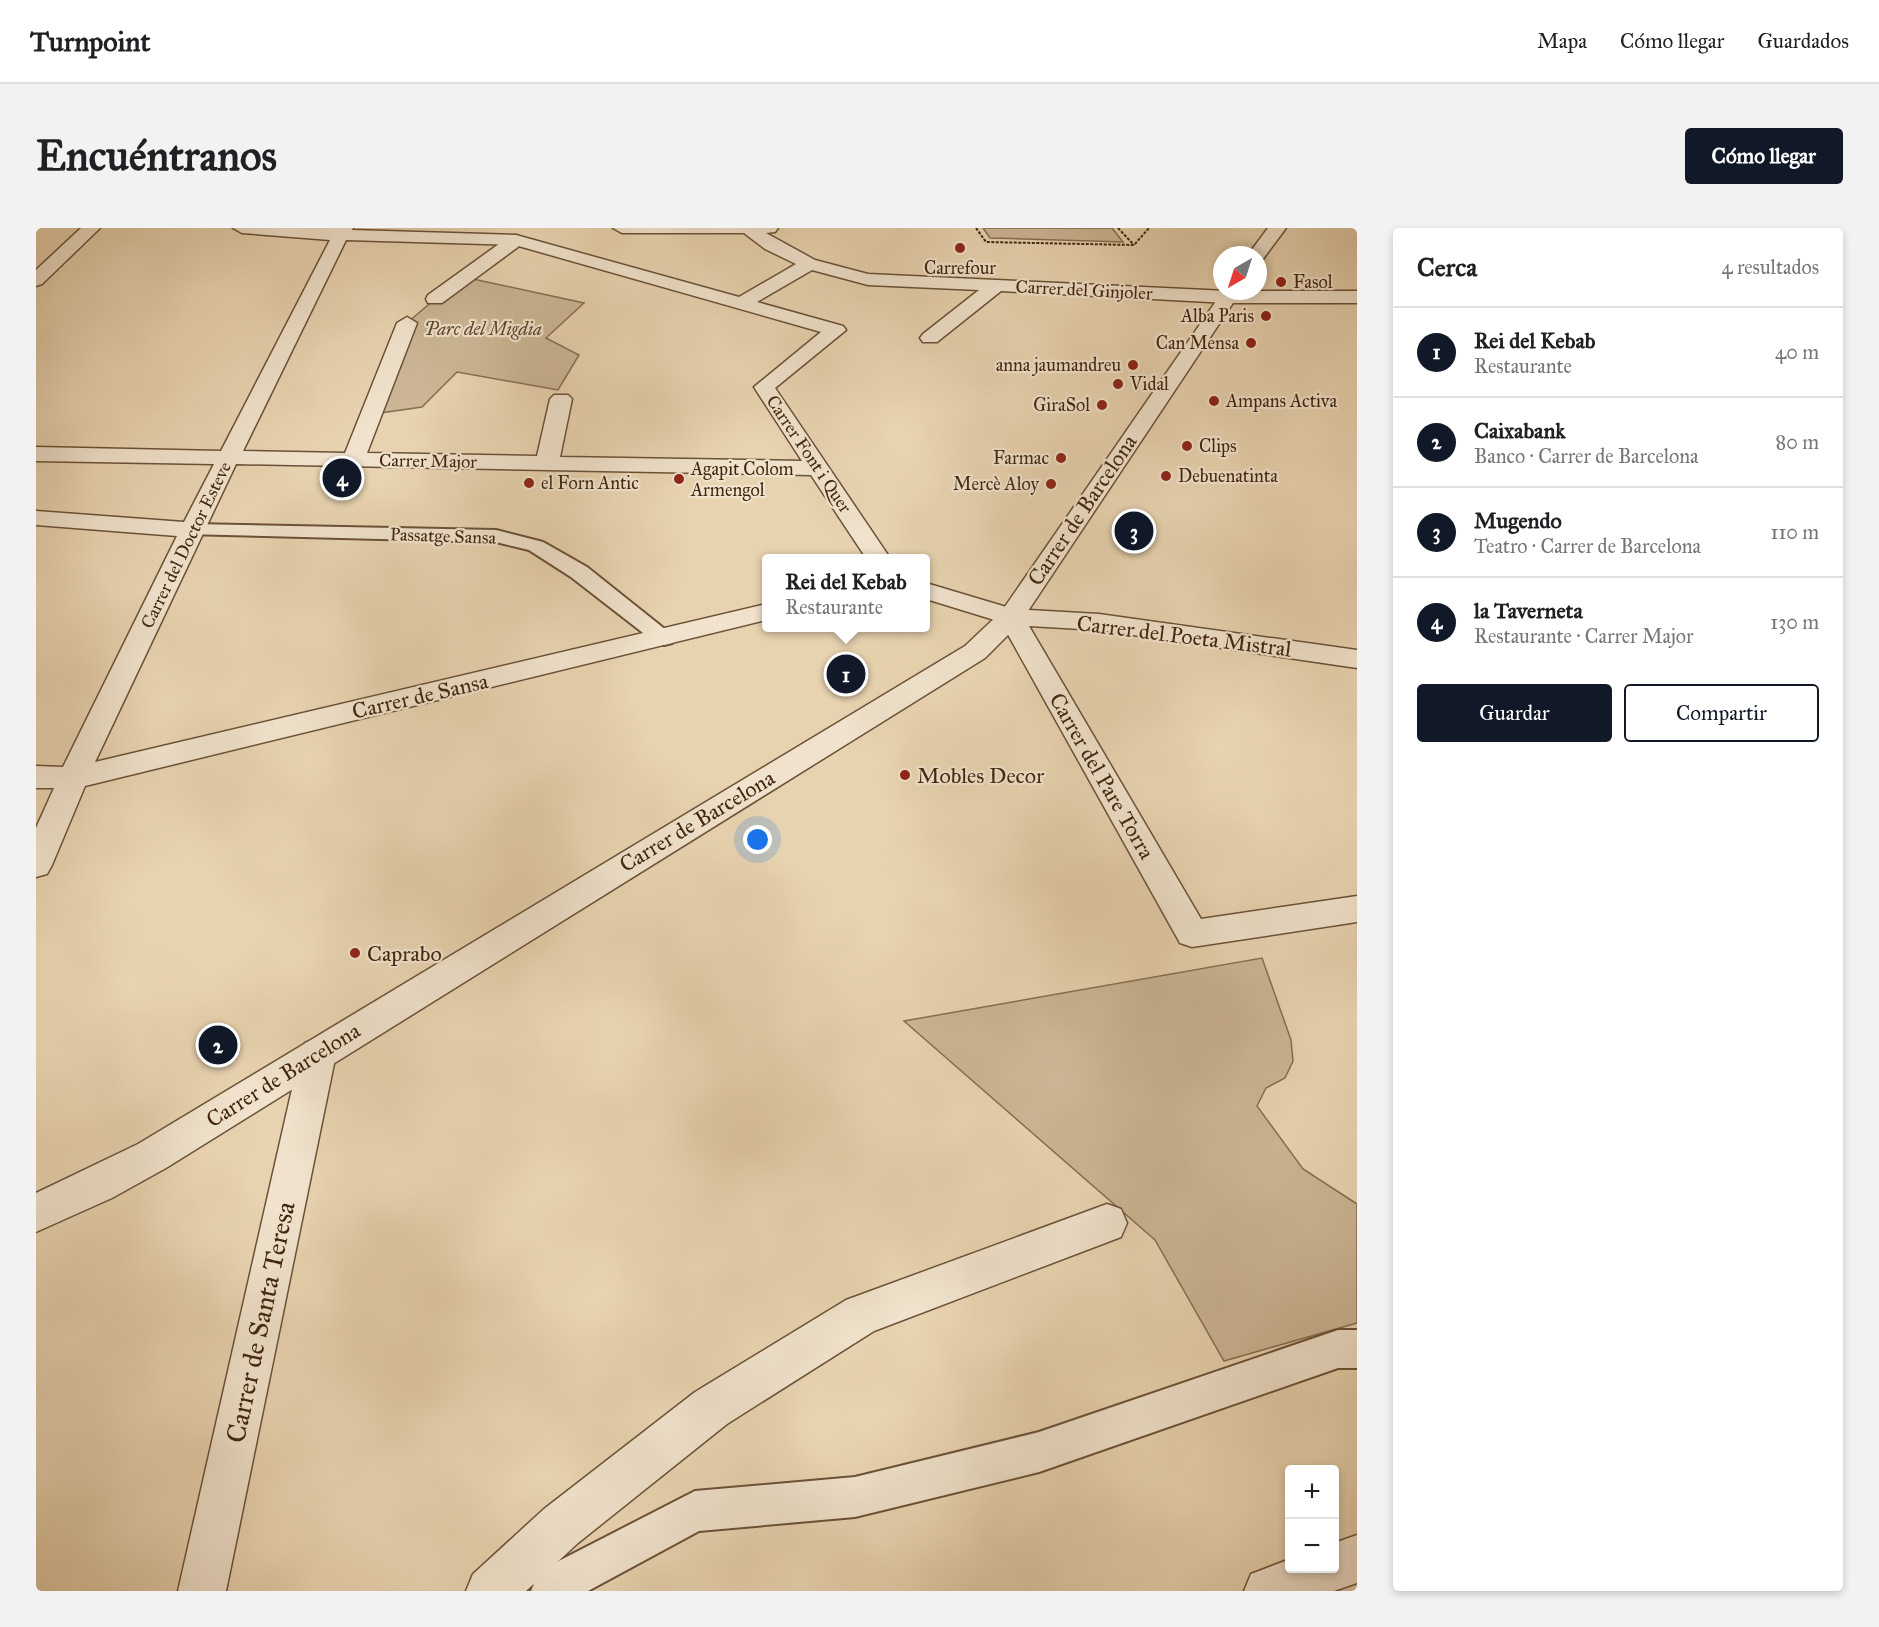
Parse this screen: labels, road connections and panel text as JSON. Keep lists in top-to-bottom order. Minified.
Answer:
{"streets":{"street":["Carrer del Ginjoler","Carrer Font i Quer","Carrer Major","Carrer de Barcelona","Carrer del Doctor Esteve","Carrer del Poeta Mistral","Carrer de Sansa","Carrer del Pare Torra","Carrer de Santa Teresa"],"lane":["Passatge Sansa"]},"crossings":[["Carrer Font i Quer","Carrer Major"],["Carrer Major","Carrer del Doctor Esteve"],["Carrer de Barcelona","Carrer del Poeta Mistral"],["Carrer de Barcelona","Carrer del Pare Torra"],["Carrer de Barcelona","Carrer de Santa Teresa"],["Passatge Sansa","Carrer del Doctor Esteve"],["Passatge Sansa","Carrer de Sansa"],["Carrer del Doctor Esteve","Carrer de Sansa"],["Carrer del Poeta Mistral","Carrer del Pare Torra"]],"parks":["Parc del Migdia"],"places":["Carrefour","Fasol","Alba Paris","Can Mensa","anna jaumandreu","Vidal","Ampans Activa","GiraSol","Clips","Farmac","Debuenatinta","Agapit Colom Armengol","el Forn Antic","Mercè Aloy","Mobles Decor","Caprabo"],"north":"bottom left","page":{"header":"Turnpoint","nav":["Mapa","Cómo llegar","Guardados"],"buttons":["Cómo llegar",["Guardar","Compartir"]],"title":"Encuéntranos","heading":["Cerca","4 resultados"],"list":[{"mark":"1","name":"Rei del Kebab","note":"Restaurante","value":"40 m"},{"mark":"2","name":"Caixabank","note":"Banco · Carrer de Barcelona","value":"80 m"},{"mark":"3","name":"Mugendo","note":"Teatro · Carrer de Barcelona","value":"110 m"},{"mark":"4","name":"la Taverneta","note":"Restaurante · Carrer Major","value":"130 m"}],"pins":["4","3","1","2"],"popup":["Rei del Kebab","Restaurante"],"map_buttons":["+","−"]}}
